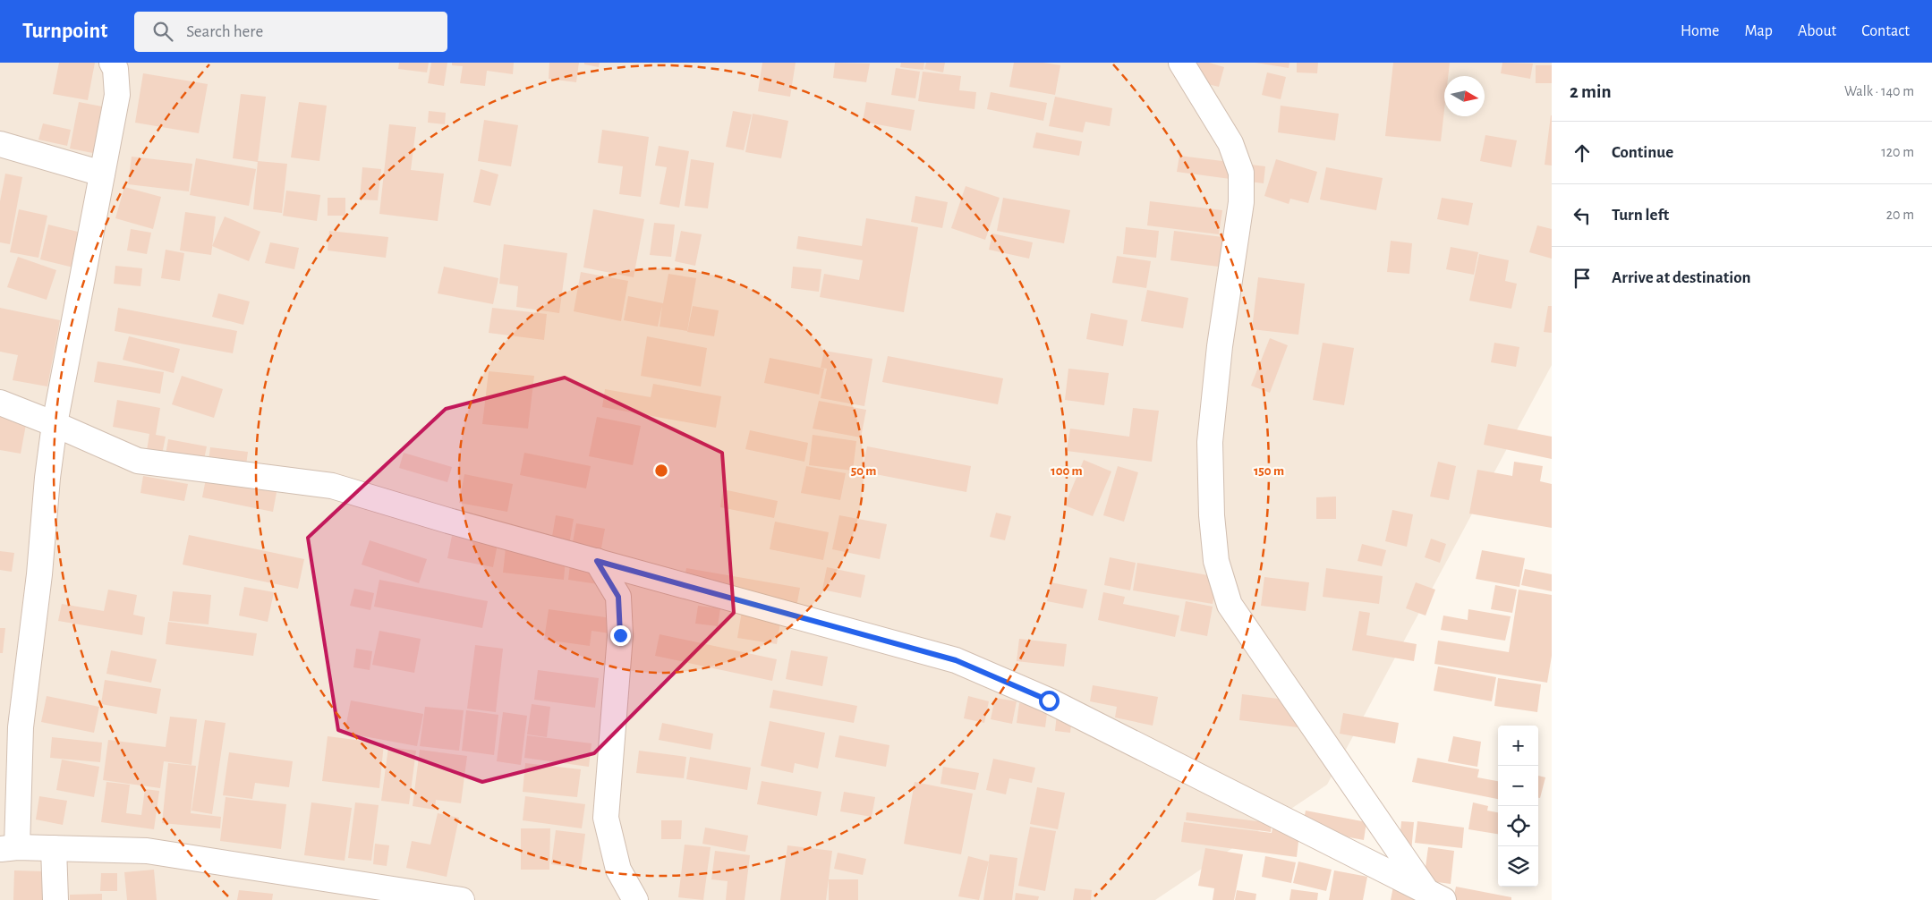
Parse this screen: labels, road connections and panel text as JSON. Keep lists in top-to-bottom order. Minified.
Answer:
{"north":"right","page":{"header":"Turnpoint","search":"Search here","nav":["Home","Map","About","Contact"],"heading":["2 min","Walk · 140 m"],"list":[["Continue","120 m"],["Turn left","20 m"],"Arrive at destination"],"map_buttons":["+","−"]},"rings":["50 m","100 m","150 m"]}
